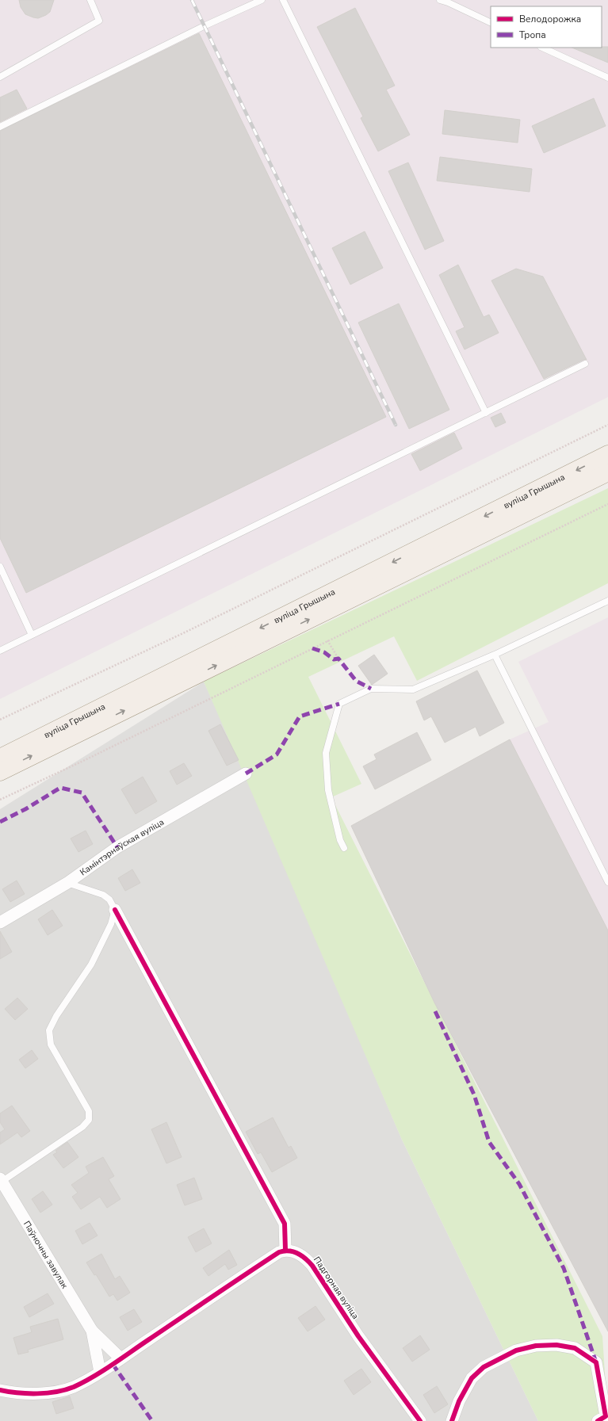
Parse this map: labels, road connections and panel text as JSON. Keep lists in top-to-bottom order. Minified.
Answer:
{"streets":{"main road":["вуліца Грышына"],"street":["Камінтэрнаўская вуліца","Паўночны завулак","Падгорная вуліца"]},"legend":["Велодорожка","Тропа"]}
